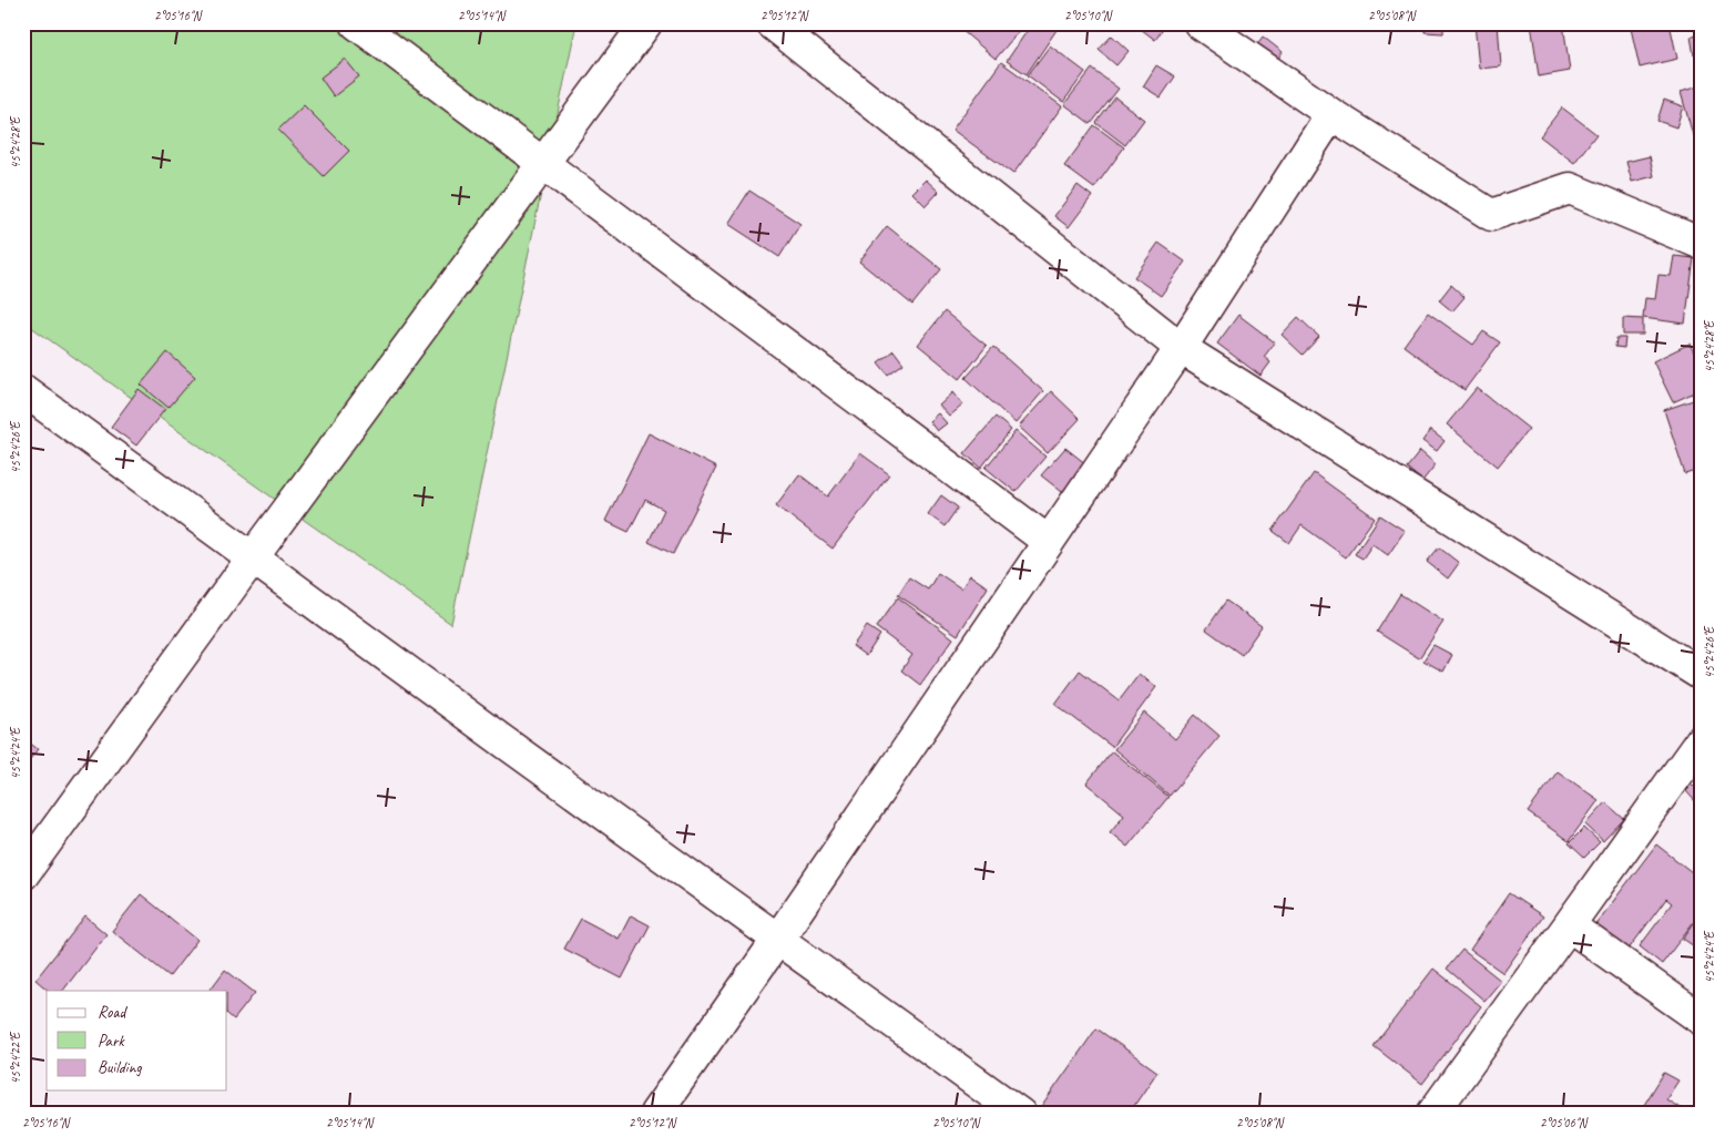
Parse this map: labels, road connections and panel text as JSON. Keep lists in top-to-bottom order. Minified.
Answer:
{"legend":["Road","Park","Building"],"coordinates":["2°05'16\"N","2°05'14\"N","2°05'12\"N","2°05'10\"N","2°05'08\"N","45°24'28\"E","45°24'26\"E","45°24'24\"E","45°24'22\"E","2°05'06\"N"]}
